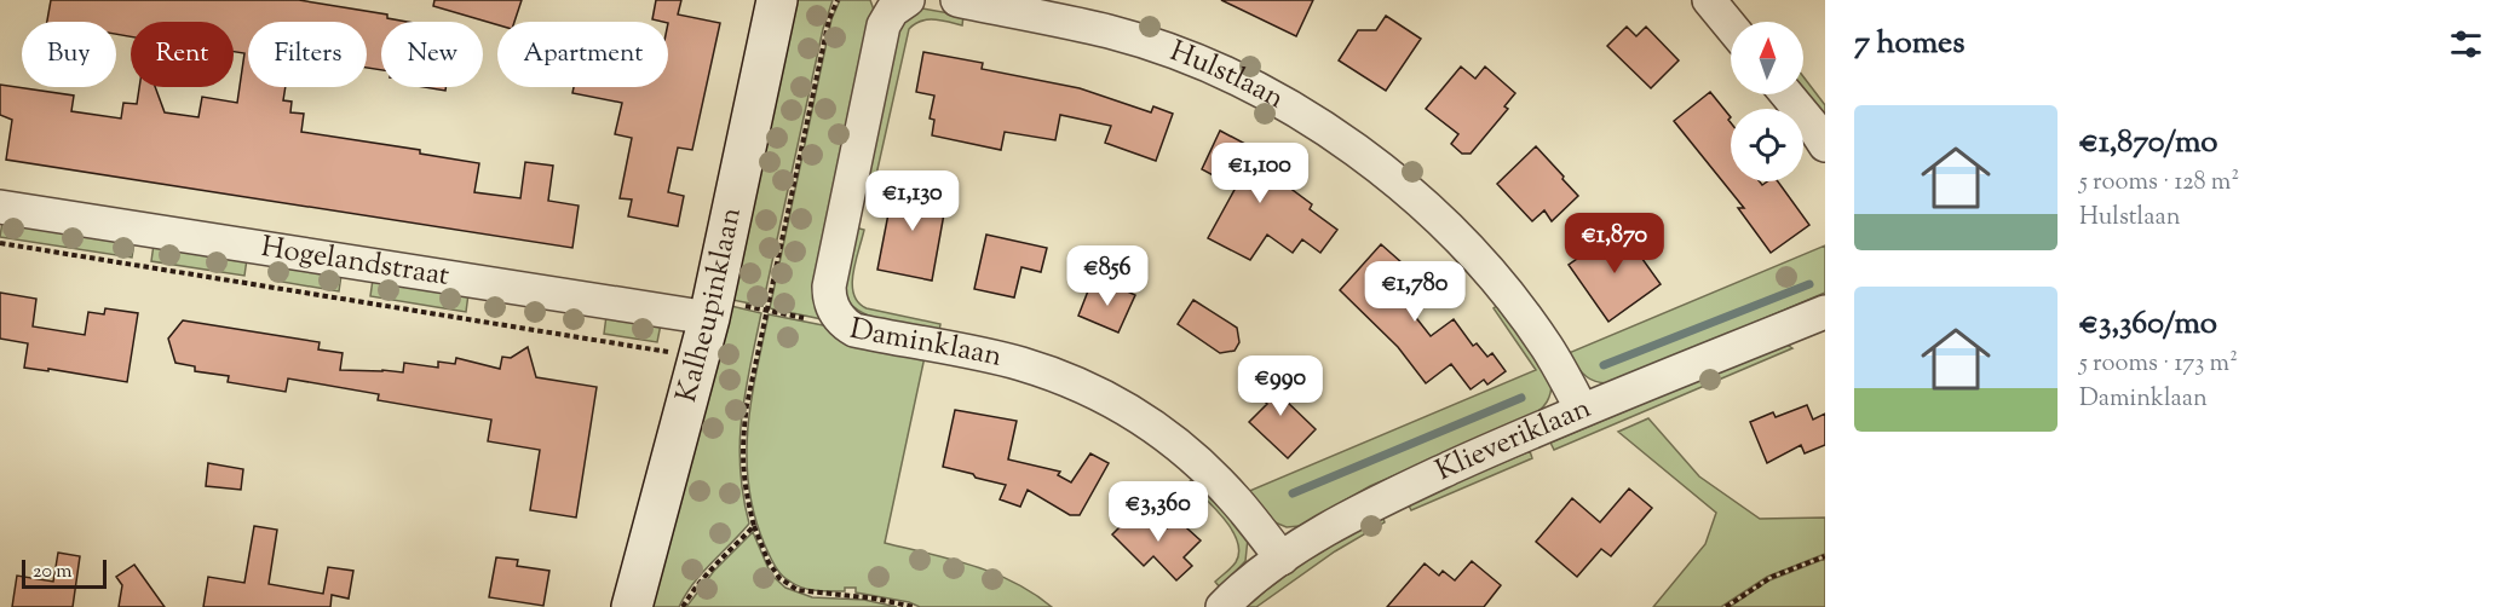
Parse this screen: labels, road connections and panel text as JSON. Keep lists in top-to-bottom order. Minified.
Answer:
{"streets":{"street":["Hulstlaan","Hogelandstraat","Kalheupinklaan","Daminklaan","Klieveriklaan"]},"crossings":[["Hulstlaan","Klieveriklaan"],["Hogelandstraat","Kalheupinklaan"],["Daminklaan","Klieveriklaan"]],"scale_bar":"20 m","north":"top","page":{"heading":"7 homes","chip":["Buy","Rent","Filters","New","Apartment"],"list":[{"name":"€1,870/mo","note":"5 rooms · 128 m² · Hulstlaan"},{"name":"€3,360/mo","note":"5 rooms · 173 m² · Daminklaan"}],"price":["€1,100","€1,130","€1,870","€856","€1,780","€990","€3,360"],"scale":"20 m"}}
